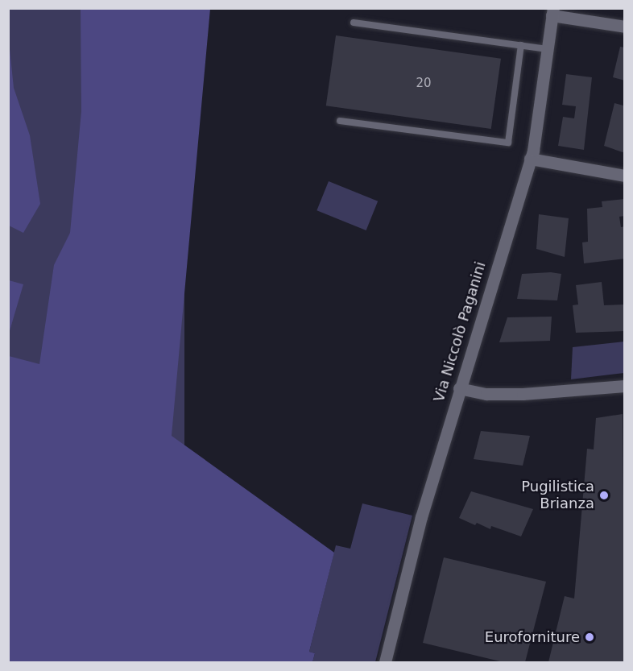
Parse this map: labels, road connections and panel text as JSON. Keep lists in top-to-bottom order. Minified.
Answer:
{"streets":{"street":["Via Niccolò Paganini"]},"places":["Pugilistica Brianza","Euroforniture"],"house_numbers":["20"]}
